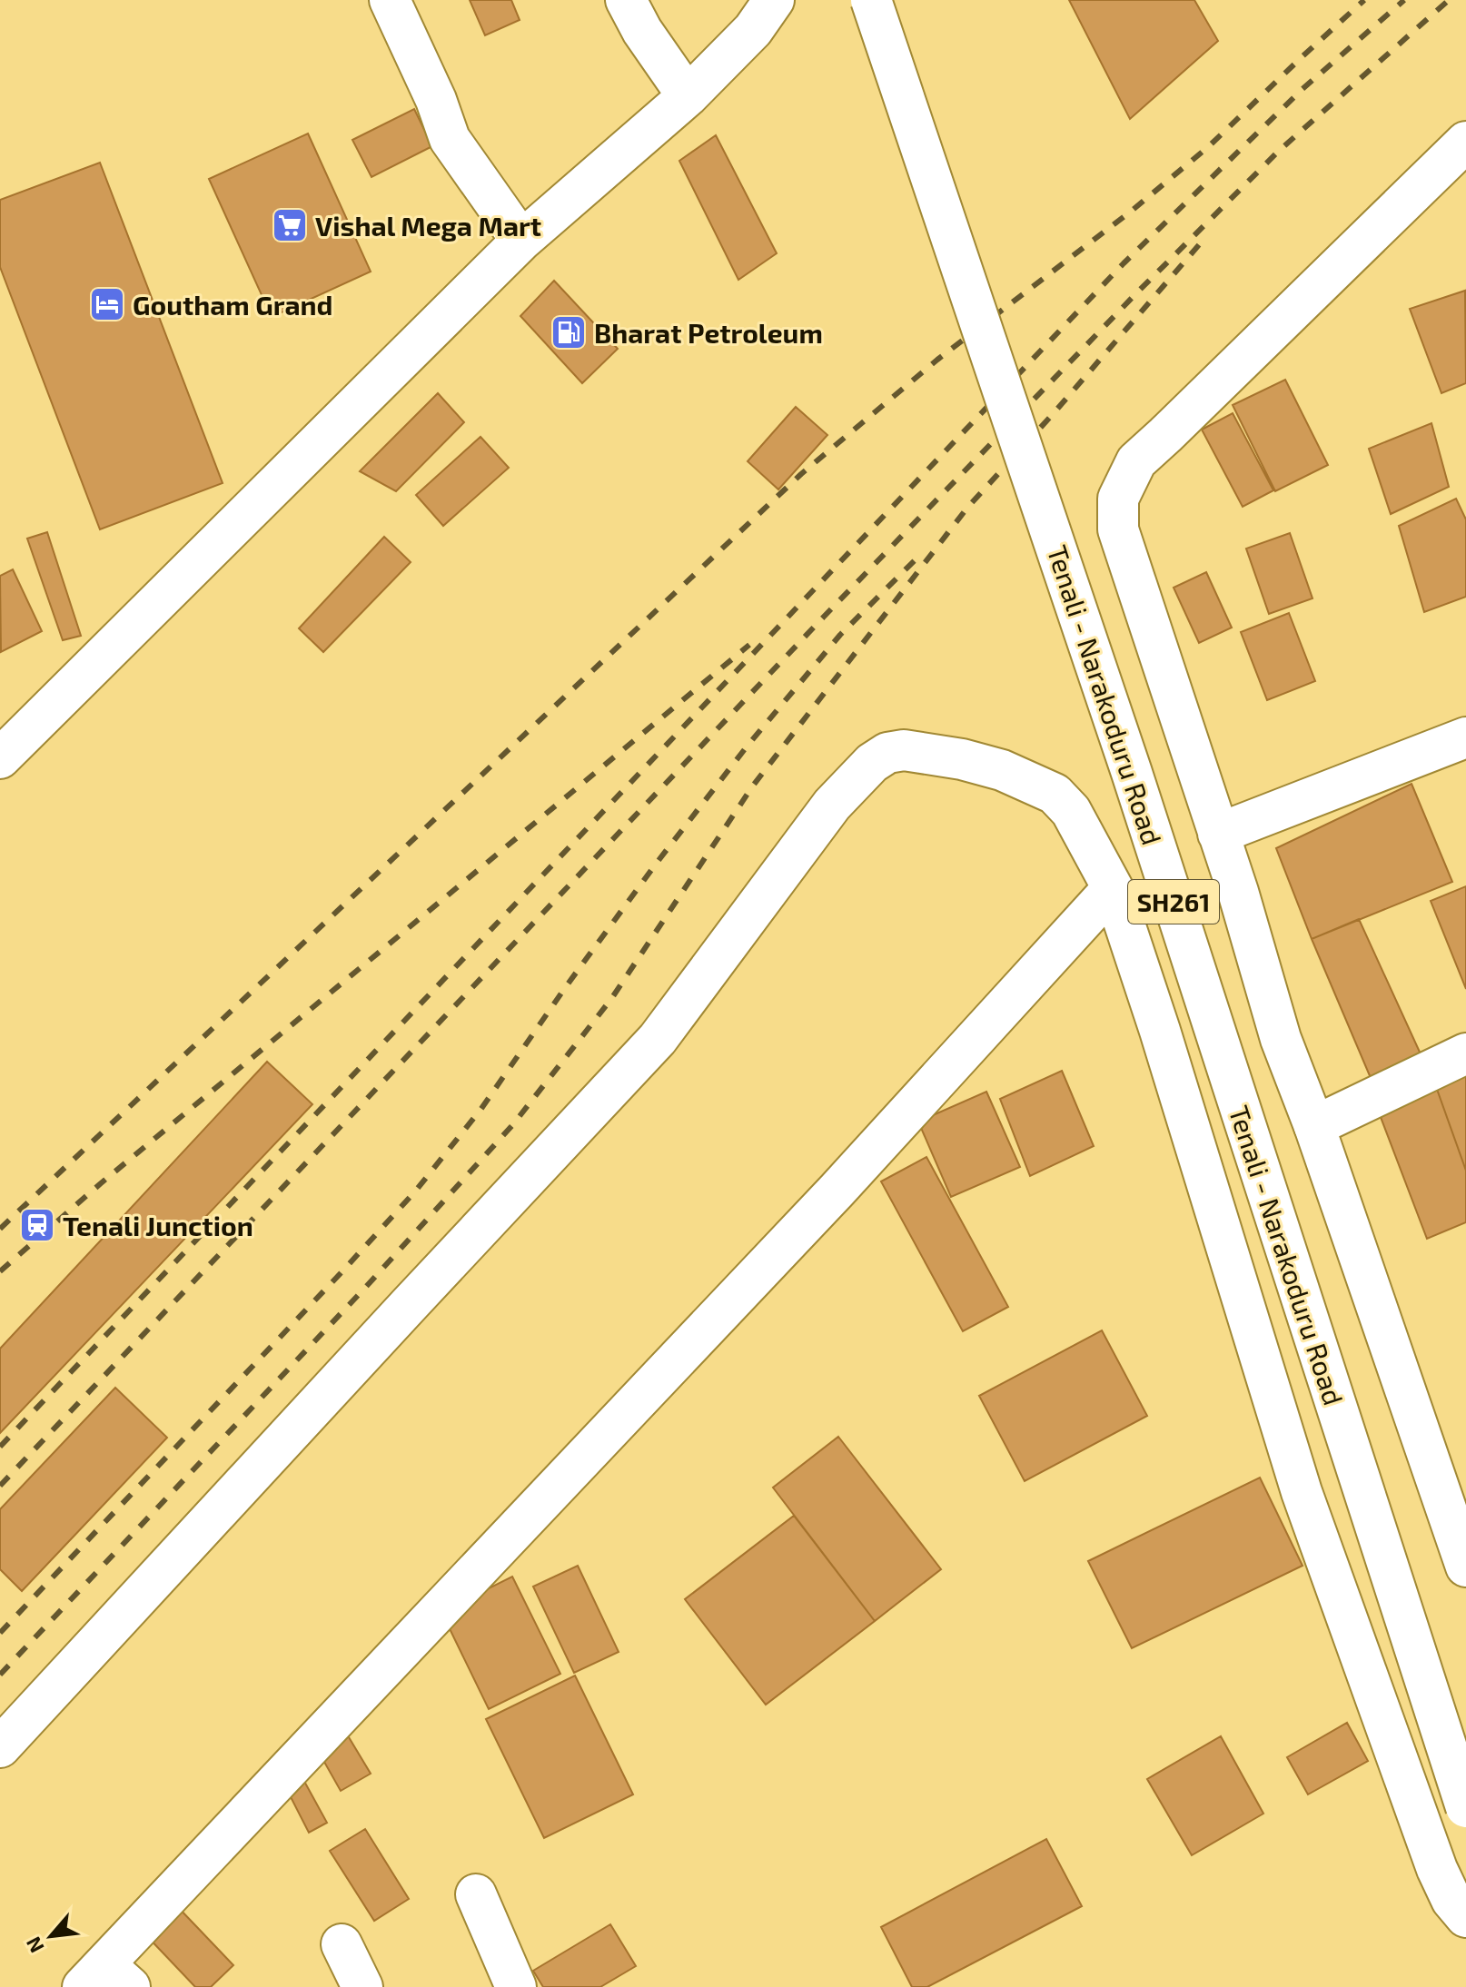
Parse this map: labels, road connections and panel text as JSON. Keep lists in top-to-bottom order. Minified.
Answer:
{"streets":{"street":["Tenali - Narakoduru Road","SH261"]},"places":{"supermarket":["Vishal Mega Mart"],"hotel":["Goutham Grand"],"fuel station":["Bharat Petroleum"],"station":["Tenali Junction"]},"north":"bottom left"}
